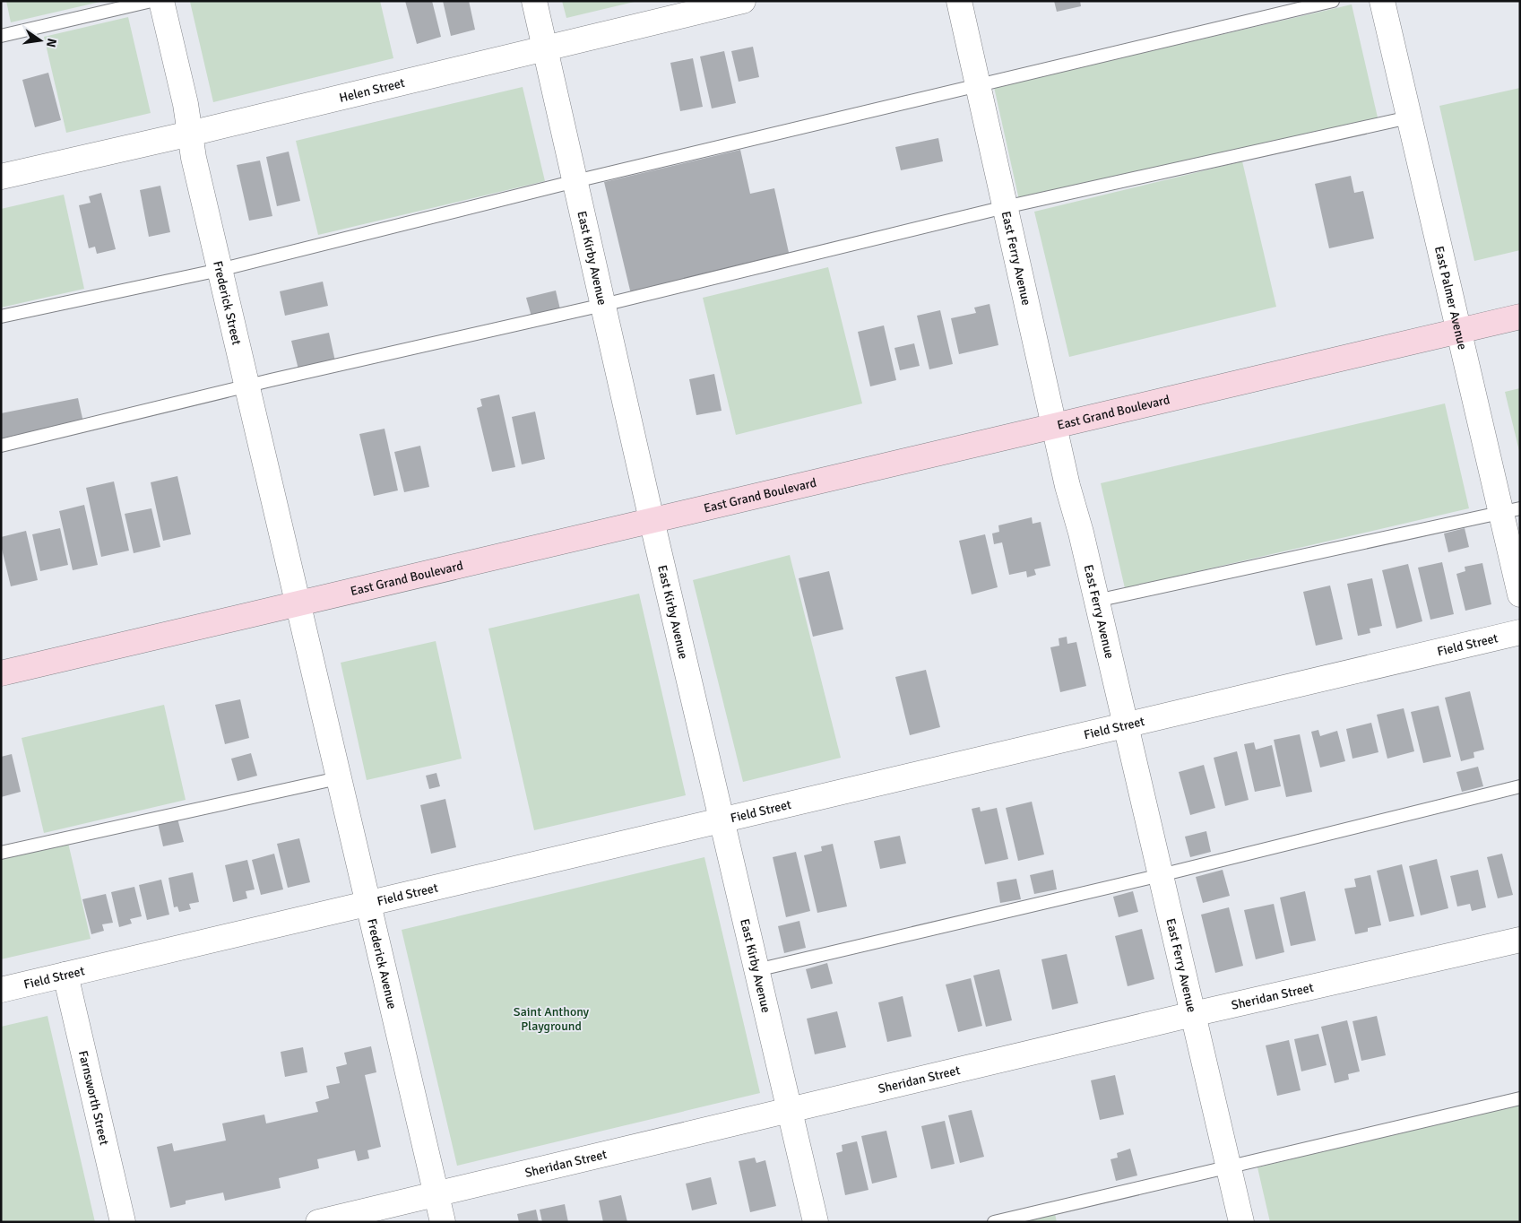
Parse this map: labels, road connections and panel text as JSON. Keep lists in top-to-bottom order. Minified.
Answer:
{"streets":{"main road":["East Grand Boulevard"],"street":["Helen Street","East Kirby Avenue","East Ferry Avenue","East Palmer Avenue","Frederick Street","Field Street","Frederick Avenue","Sheridan Street","Farnsworth Street"]},"crossings":[["Helen Street","East Kirby Avenue"],["Helen Street","Frederick Street"],["East Kirby Avenue","East Grand Boulevard"],["East Kirby Avenue","Field Street"],["East Kirby Avenue","Sheridan Street"],["East Ferry Avenue","East Grand Boulevard"],["East Ferry Avenue","Field Street"],["East Ferry Avenue","Sheridan Street"],["East Palmer Avenue","East Grand Boulevard"],["Frederick Street","East Grand Boulevard"],["Frederick Street","Frederick Avenue"],["East Grand Boulevard","Frederick Avenue"],["Field Street","Frederick Avenue"],["Field Street","Farnsworth Street"],["Frederick Avenue","Sheridan Street"]],"parks":["Saint Anthony Playground"],"north":"right"}
